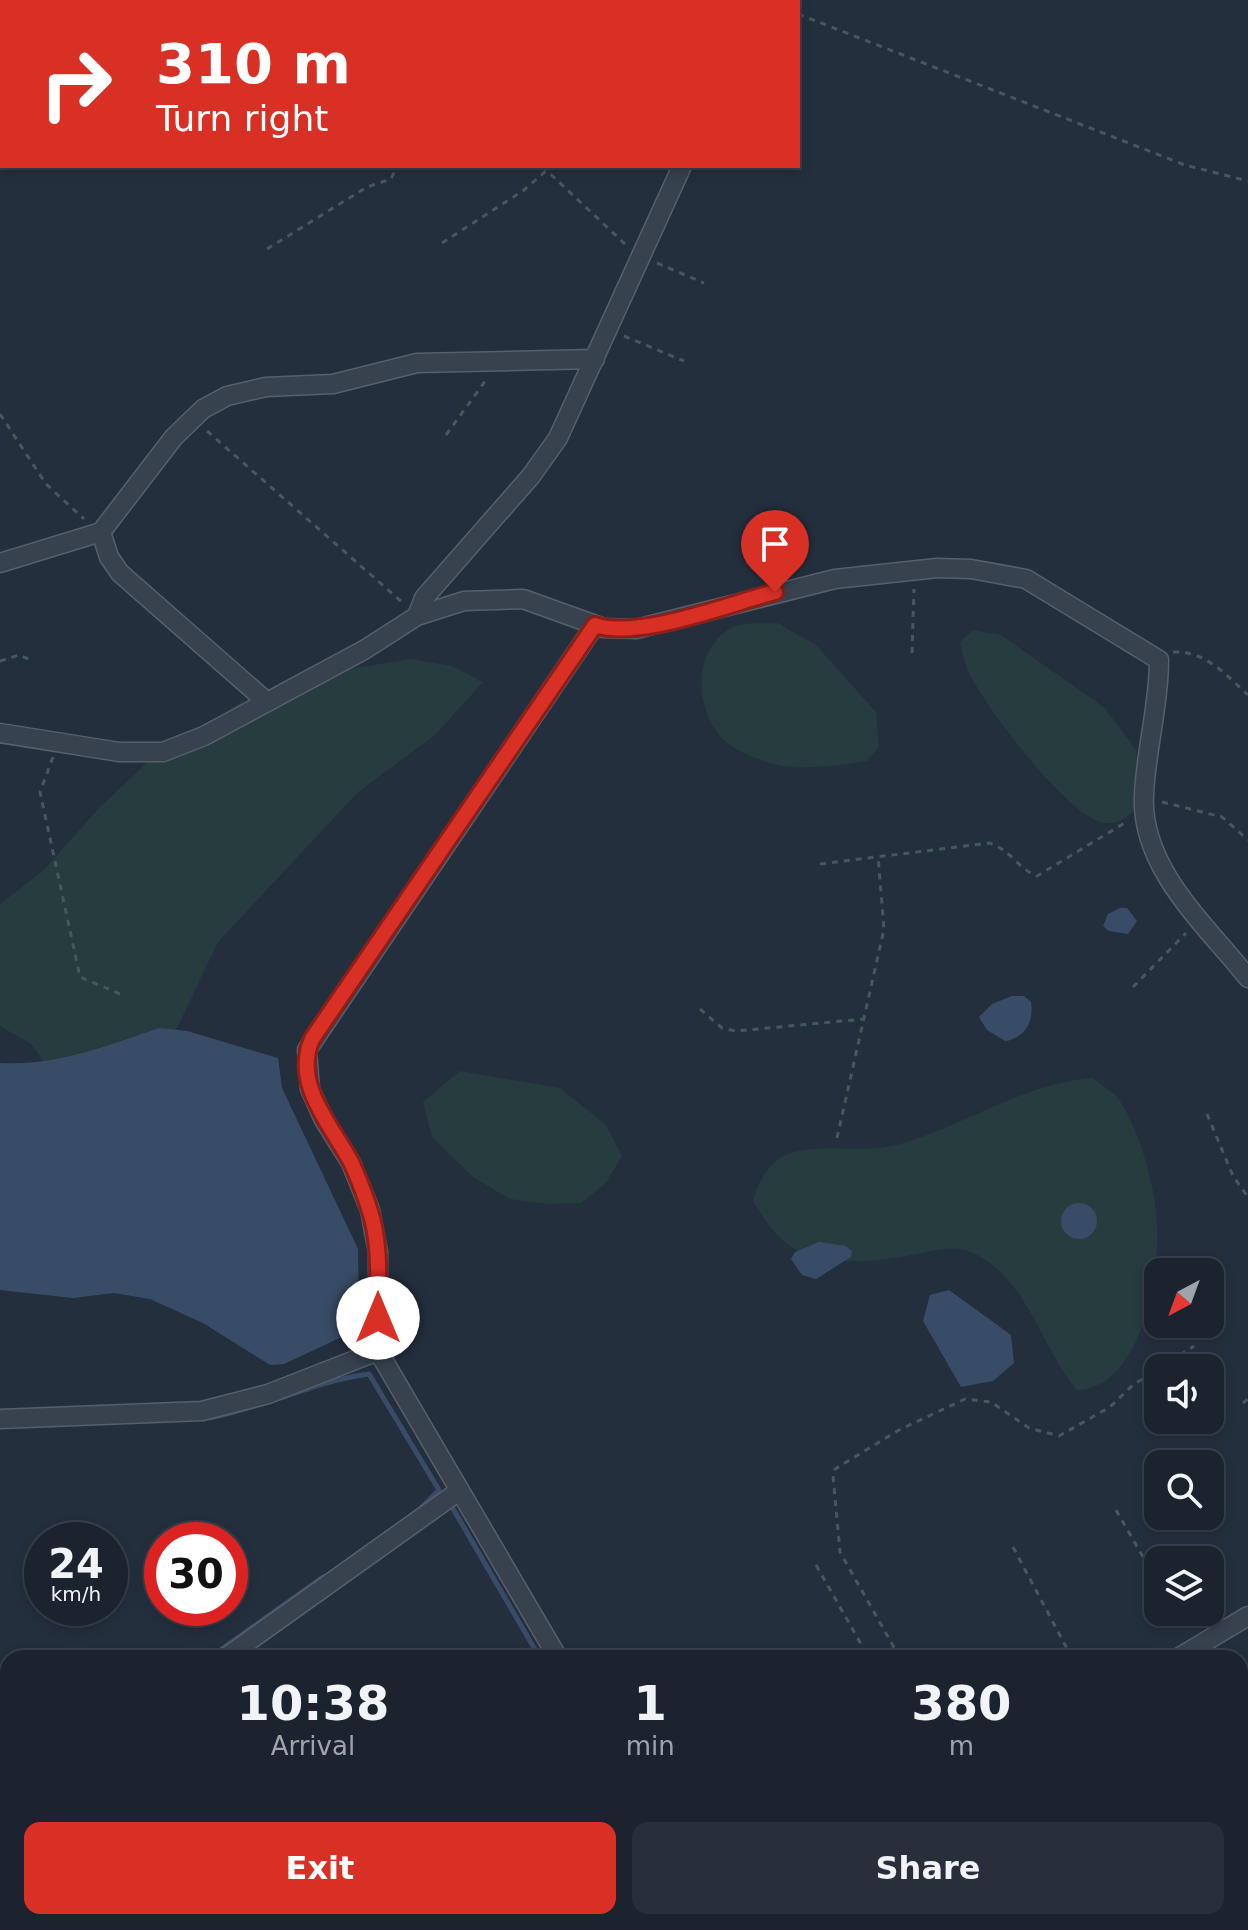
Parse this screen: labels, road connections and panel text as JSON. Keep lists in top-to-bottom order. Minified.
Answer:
{"north":"bottom left","page":{"turn":["310 m","Turn right"],"speed":"24 km/h","limit":"30","eta":["10:38","Arrival","1","min","380","m"],"buttons":["Exit","Share"]}}
